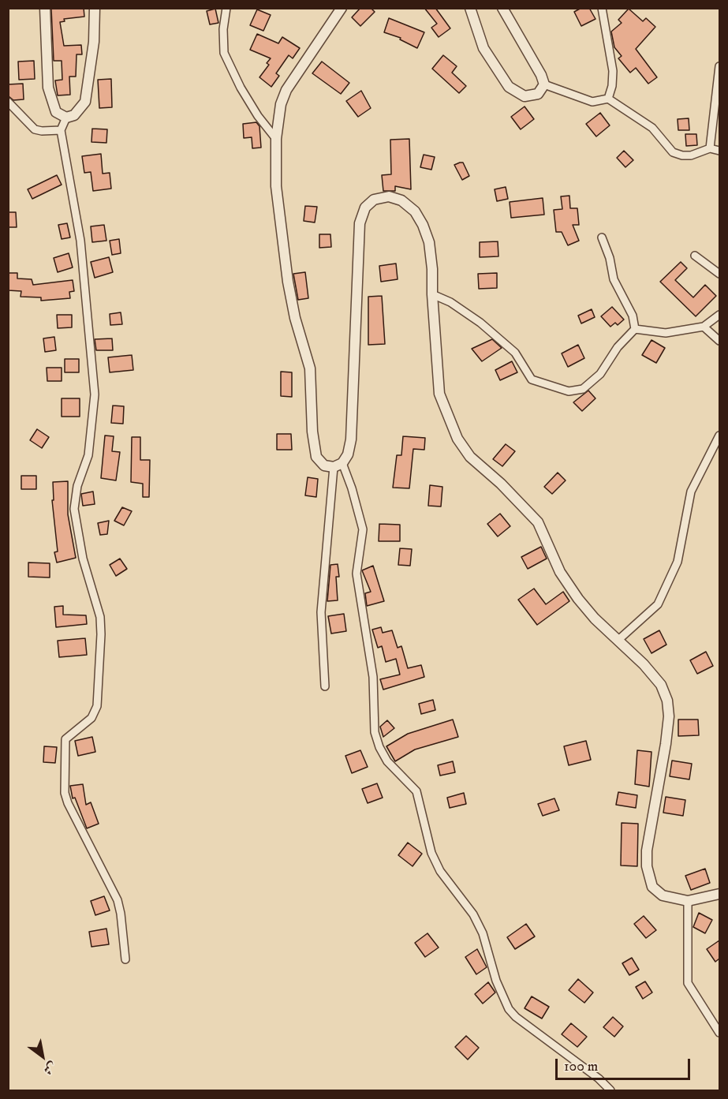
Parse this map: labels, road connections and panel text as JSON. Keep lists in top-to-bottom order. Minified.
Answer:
{"scale_bar":"100 m","north":"bottom right"}
